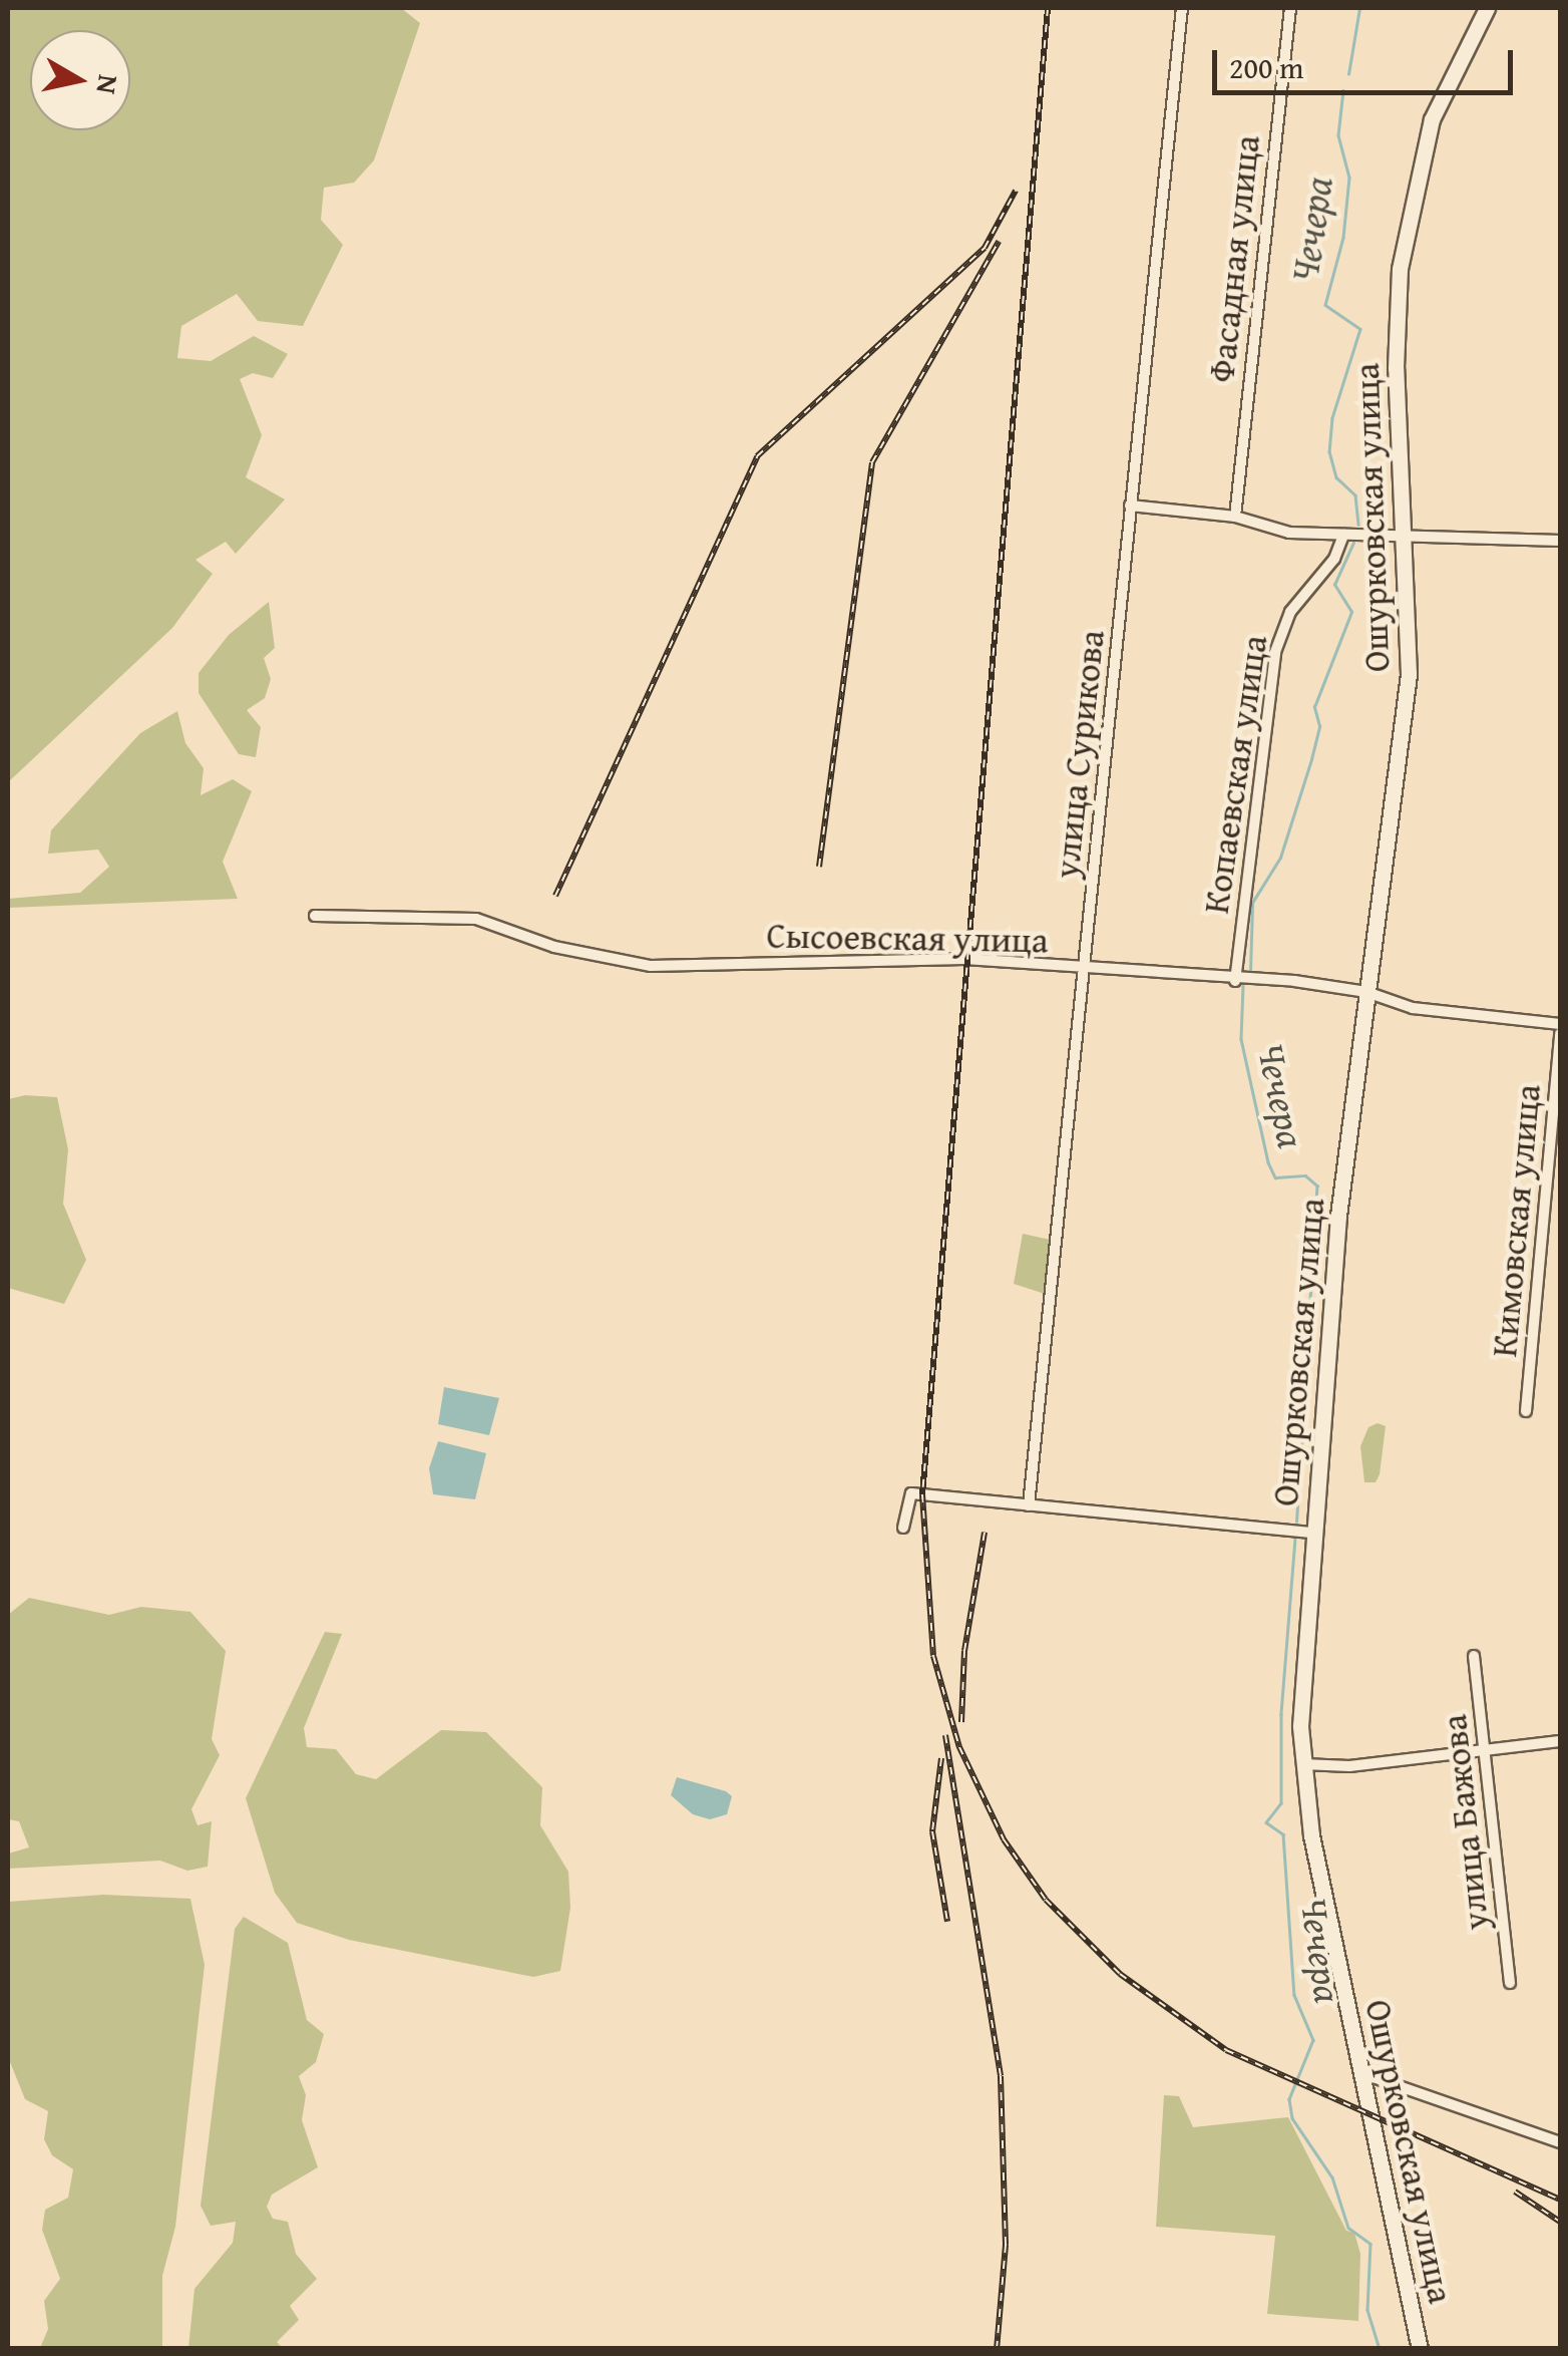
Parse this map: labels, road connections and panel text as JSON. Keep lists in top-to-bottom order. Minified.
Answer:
{"streets":{"street":["Фасадная улица","Ошурковская улица","улица Сурикова","Копаевская улица","Сысоевская улица","Кимовская улица","улица Бажова"]},"crossings":[["Ошурковская улица","Сысоевская улица"],["улица Сурикова","Сысоевская улица"],["Копаевская улица","Сысоевская улица"]],"water":["Чечера"],"scale_bar":"200 m","north":"right"}
